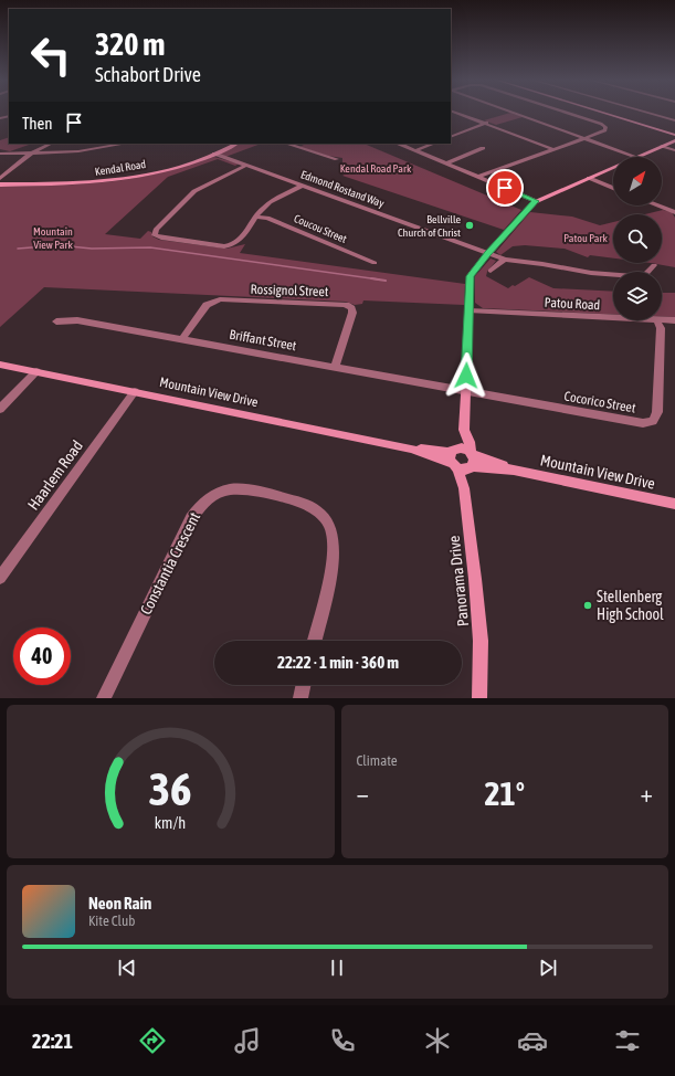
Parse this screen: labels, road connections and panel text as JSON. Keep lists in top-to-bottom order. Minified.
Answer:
{"streets":{"street":["Kendal Road","Edmond Rostand Way","Coucou Street","Rossignol Street","Patou Road","Briffant Street","Mountain View Drive","Cocorico Street","Haarlem Road","Constantia Crescent","Panorama Drive"]},"crossings":[["Kendal Road","Edmond Rostand Way"],["Rossignol Street","Briffant Street"],["Briffant Street","Cocorico Street"],["Mountain View Drive","Haarlem Road"],["Mountain View Drive","Panorama Drive"]],"parks":["Kendal Road Park","Mountain View Park","Patou Park"],"places":["Bellville Church of Christ","Stellenberg High School"],"north":"top right","page":{"turn":["320 m","Schabort Drive"],"then":"Then","limit":"40","trip":"22:22 · 1 min · 360 m","tile":"Climate","heat":["−","21°","+"],"song":["Neon Rain","Kite Club"],"tabs":"22:21","gauge":["36","km/h"]}}
